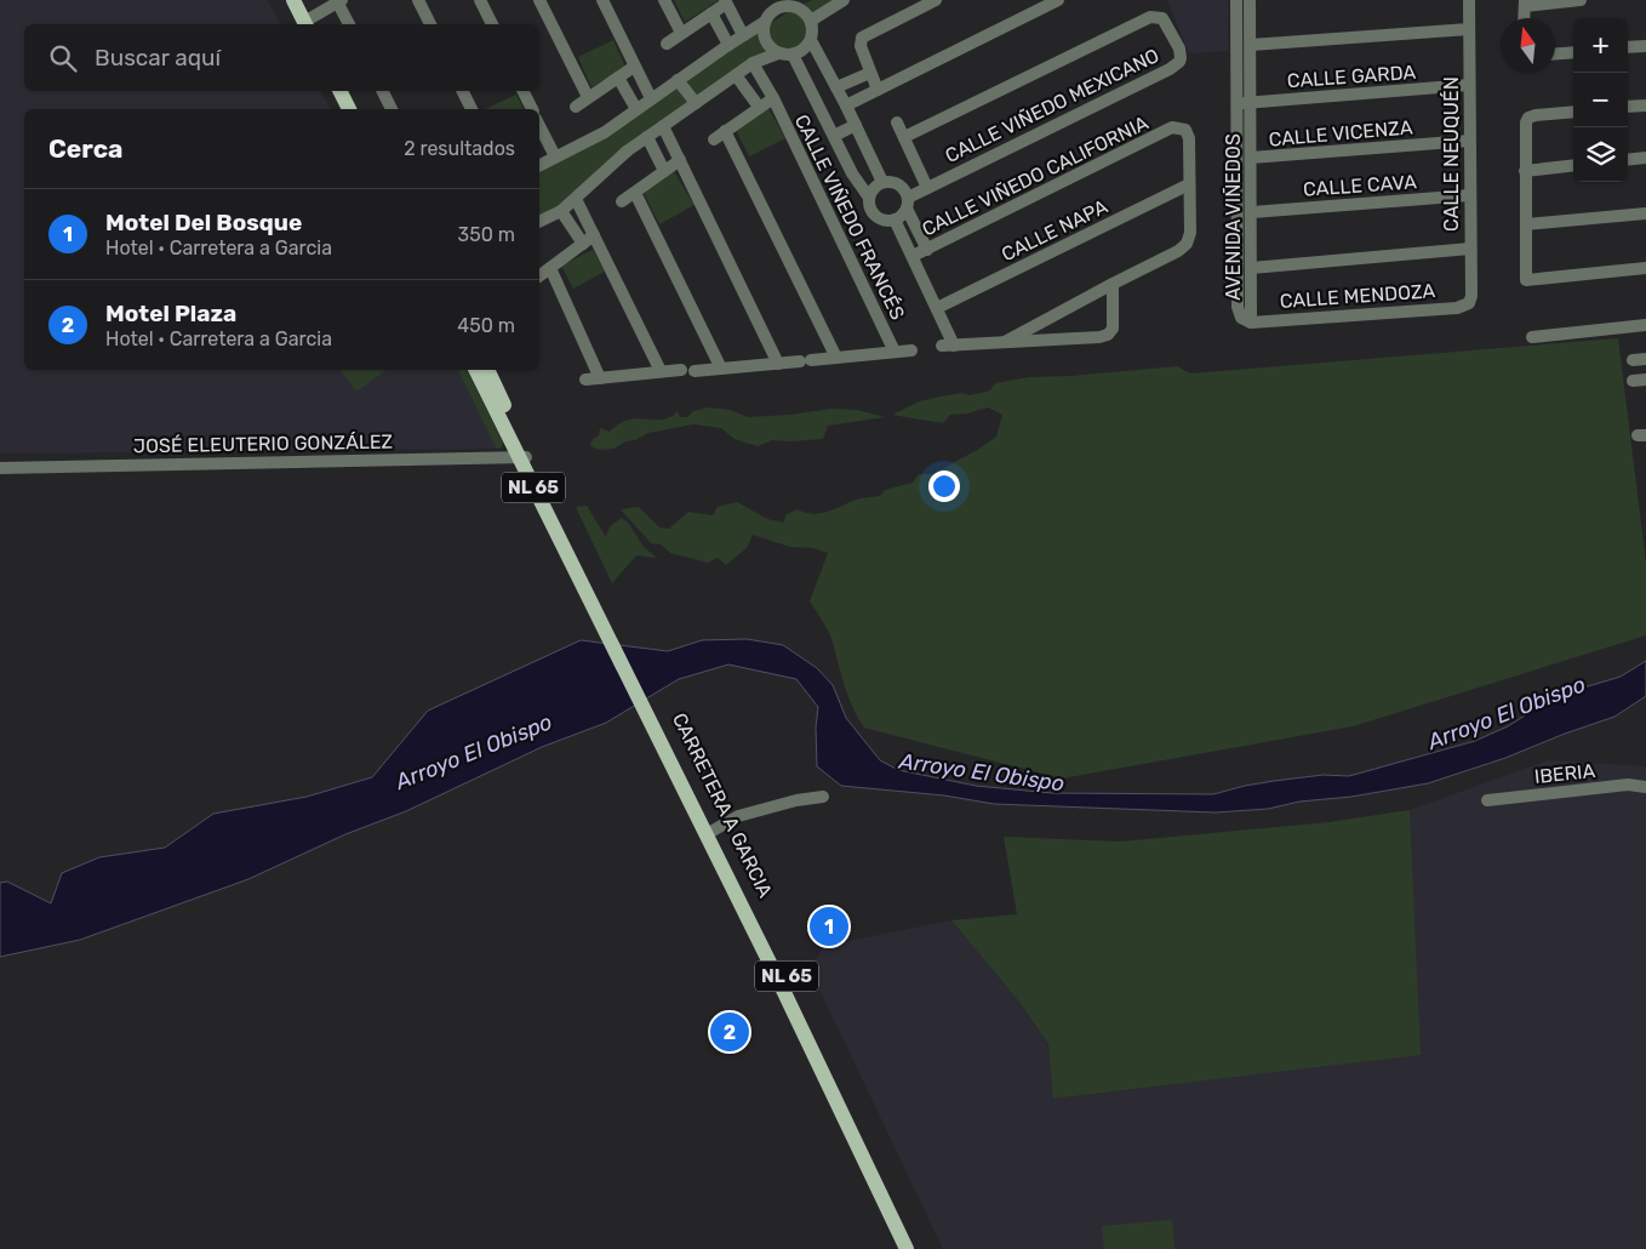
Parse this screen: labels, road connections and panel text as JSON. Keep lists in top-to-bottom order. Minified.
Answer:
{"streets":{"main road":["NL 65","CARRETERA A GARCIA"],"street":["CALLE GARDA","CALLE VIÑEDO MEXICANO","CALLE VICENZA","CALLE NEUQUÉN","CALLE VIÑEDO CALIFORNIA","CALLE CAVA","CALLE VIÑEDO FRANCÉS","AVENIDA VIÑEDOS","CALLE NAPA","CALLE MENDOZA","JOSÉ ELEUTERIO GONZÁLEZ","IBERIA"]},"crossings":[["CALLE GARDA","CALLE NEUQUÉN"],["CALLE GARDA","AVENIDA VIÑEDOS"],["CALLE VICENZA","CALLE NEUQUÉN"],["CALLE VICENZA","AVENIDA VIÑEDOS"],["CALLE NEUQUÉN","CALLE CAVA"],["CALLE NEUQUÉN","CALLE MENDOZA"],["CALLE VIÑEDO CALIFORNIA","CALLE NAPA"],["CALLE CAVA","AVENIDA VIÑEDOS"],["AVENIDA VIÑEDOS","CALLE MENDOZA"],["JOSÉ ELEUTERIO GONZÁLEZ","NL 65"],["JOSÉ ELEUTERIO GONZÁLEZ","CARRETERA A GARCIA"],["NL 65","CARRETERA A GARCIA"]],"water":["Arroyo El Obispo"],"north":"top","page":{"map_buttons":["+","−"],"search":"Buscar aquí","heading":["Cerca","2 resultados"],"list":[{"mark":"1","name":"Motel Del Bosque","note":"Hotel · Carretera a Garcia","value":"350 m"},{"mark":"2","name":"Motel Plaza","note":"Hotel · Carretera a Garcia","value":"450 m"}],"pins":["1","2"]}}
